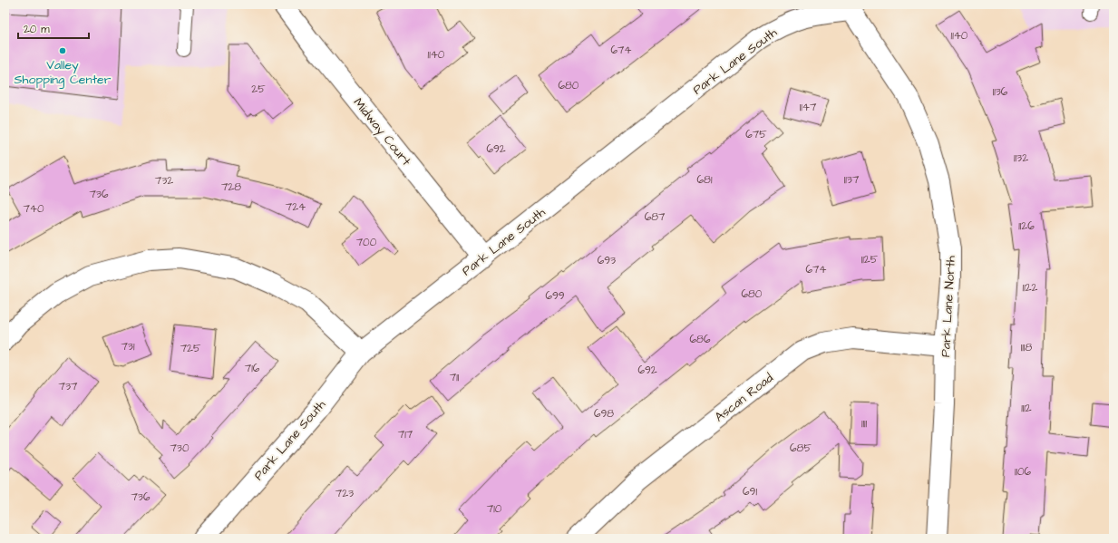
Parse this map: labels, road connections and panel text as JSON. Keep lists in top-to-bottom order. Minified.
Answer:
{"streets":{"street":["Park Lane South","Midway Court","Park Lane North","Ascan Road"]},"crossings":[["Park Lane South","Midway Court"],["Park Lane South","Park Lane North"],["Park Lane North","Ascan Road"]],"places":["Valley Shopping Center"],"house_numbers":["1140","674","1140","680","25","1136","1147","675","692","1132","681","1137","732","728","736","724","740","687","1126","700","1125","693","674","1122","680","699","686","731","1118","725","716","692","711","737","1112","698","1111","717","730","685","1106","691","723","736","710"],"scale_bar":"20 m"}
